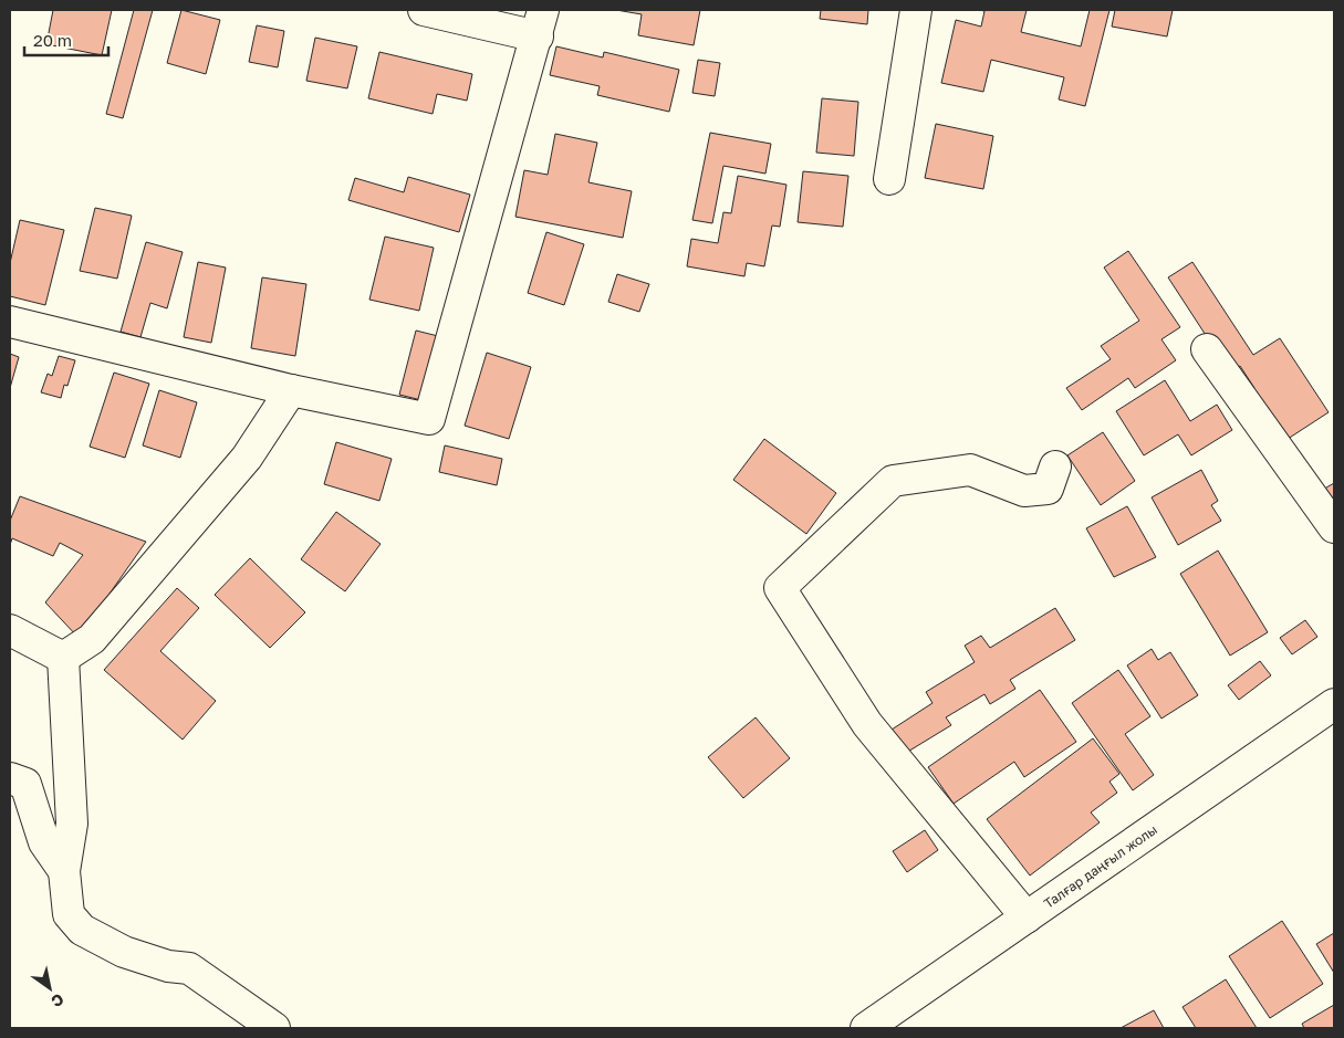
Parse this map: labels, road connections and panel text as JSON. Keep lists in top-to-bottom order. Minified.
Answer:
{"streets":{"street":["Талғар даңғыл жолы"]},"scale_bar":"20 m","north":"bottom right"}
